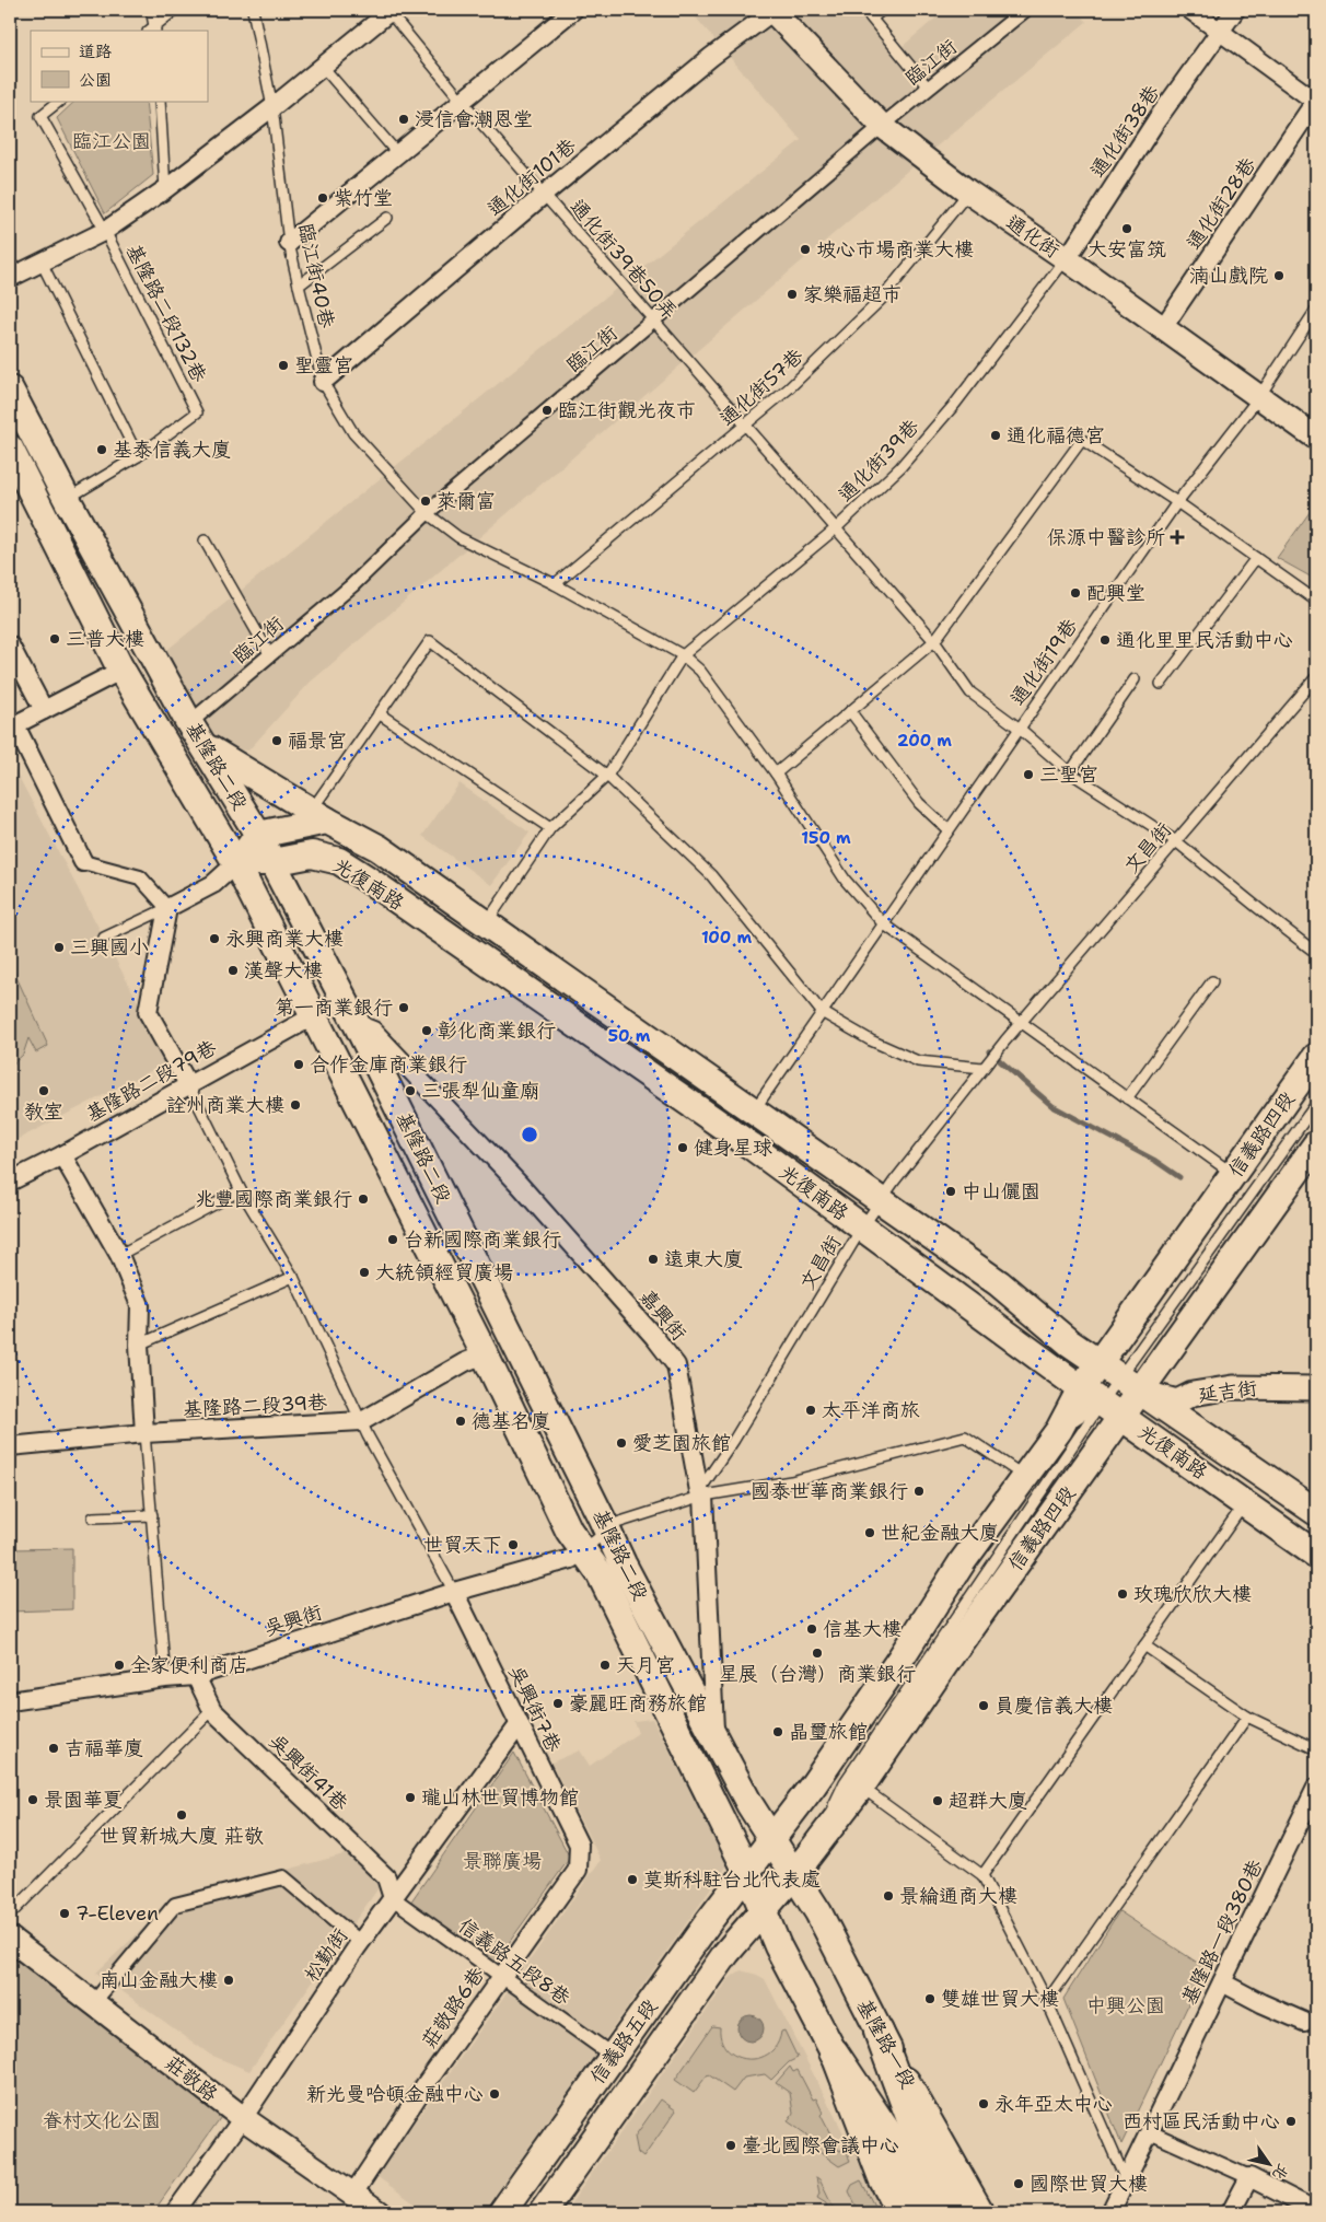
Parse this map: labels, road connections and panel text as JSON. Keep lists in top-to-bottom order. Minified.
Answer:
{"streets":{"main road":["基隆路二段","光復南路","信義路四段","信義路五段","基隆路一段"],"street":["臨江街","通化街38巷","通化街101巷","通化街28巷","通化街","基隆路二段79巷","嘉興街","延吉街","基隆路二段39巷","吳興街","吳興街7巷","吳興街41巷","基隆路一段380巷","松勤街","信義路五段8巷","莊敬路6巷","莊敬路"],"lane":["通化街39巷50弄","臨江街40巷","基隆路二段132巷","通化街57巷","通化街39巷","通化街19巷","文昌街"]},"crossings":[["臨江街","通化街"],["臨江街","通化街39巷50弄"],["臨江街","臨江街40巷"],["臨江街","基隆路二段"],["通化街38巷","通化街"],["通化街38巷","通化街39巷"],["通化街101巷","通化街"],["通化街101巷","通化街39巷50弄"],["通化街101巷","臨江街40巷"],["通化街28巷","通化街"],["通化街","通化街57巷"],["通化街","通化街39巷"],["通化街","通化街19巷"],["通化街39巷50弄","通化街57巷"],["通化街39巷50弄","通化街39巷"],["通化街39巷50弄","通化街19巷"],["通化街39巷50弄","文昌街"],["臨江街40巷","通化街57巷"],["臨江街40巷","通化街39巷"],["臨江街40巷","通化街19巷"],["臨江街40巷","文昌街"],["臨江街40巷","信義路四段"],["基隆路二段132巷","基隆路二段"],["通化街39巷","光復南路"],["通化街19巷","光復南路"],["基隆路二段","光復南路"],["基隆路二段","基隆路二段79巷"],["基隆路二段","信義路四段"],["基隆路二段","嘉興街"],["基隆路二段","基隆路二段39巷"],["基隆路二段","吳興街"],["基隆路二段","信義路五段"],["基隆路二段","基隆路一段"],["文昌街","光復南路"],["文昌街","嘉興街"],["光復南路","信義路四段"],["光復南路","延吉街"],["信義路四段","延吉街"],["信義路四段","信義路五段"],["信義路四段","基隆路一段"],["吳興街","吳興街7巷"],["吳興街","吳興街41巷"],["吳興街7巷","松勤街"],["吳興街7巷","莊敬路6巷"],["吳興街41巷","松勤街"],["吳興街41巷","信義路五段8巷"],["松勤街","信義路五段8巷"],["松勤街","莊敬路"],["信義路五段8巷","莊敬路6巷"],["信義路五段8巷","信義路五段"],["莊敬路6巷","莊敬路"]],"parks":["臨江公園","景聯廣場","中興公園","眷村文化公園"],"places":{"other":["浸信會潮恩堂","紫竹堂","大安富筑","坡心市場商業大樓","湳山戲院","家樂福超市","聖靈宮","臨江街觀光夜市","通化福德宮","基泰信義大廈","萊爾富","配興堂","三普大樓","通化里里民活動中心","福景宮","三聖宮","永興商業大樓","三興國小","漢聲大樓","第一商業銀行","彰化商業銀行","合作金庫商業銀行","教室","三張犁仙童廟","詮州商業大樓","健身星球","中山儷園","兆豐國際商業銀行","台新國際商業銀行","遠東大廈","大統領經貿廣場","太平洋商旅","德基名廈","愛芝園旅館","國泰世華商業銀行","世紀金融大廈","世貿天下","玫瑰欣欣大樓","信基大樓","星展（台灣）商業銀行","全家便利商店","天月宮","豪麗旺商務旅館","員慶信義大樓","晶璽旅館","吉福華廈","瓏山林世貿博物館","景園華夏","超群大廈","世貿新城大廈 莊敬","莫斯科駐台北代表處","景綸通商大樓","7-Eleven","南山金融大樓","雙雄世貿大樓","新光曼哈頓金融中心","永年亞太中心","西村區民活動中心","臺北國際會議中心","國際世貿大樓"],"health":["保源中醫診所"]},"legend":["道路","公園"],"north":"bottom right","rings":["200 m","150 m","100 m","50 m"]}
